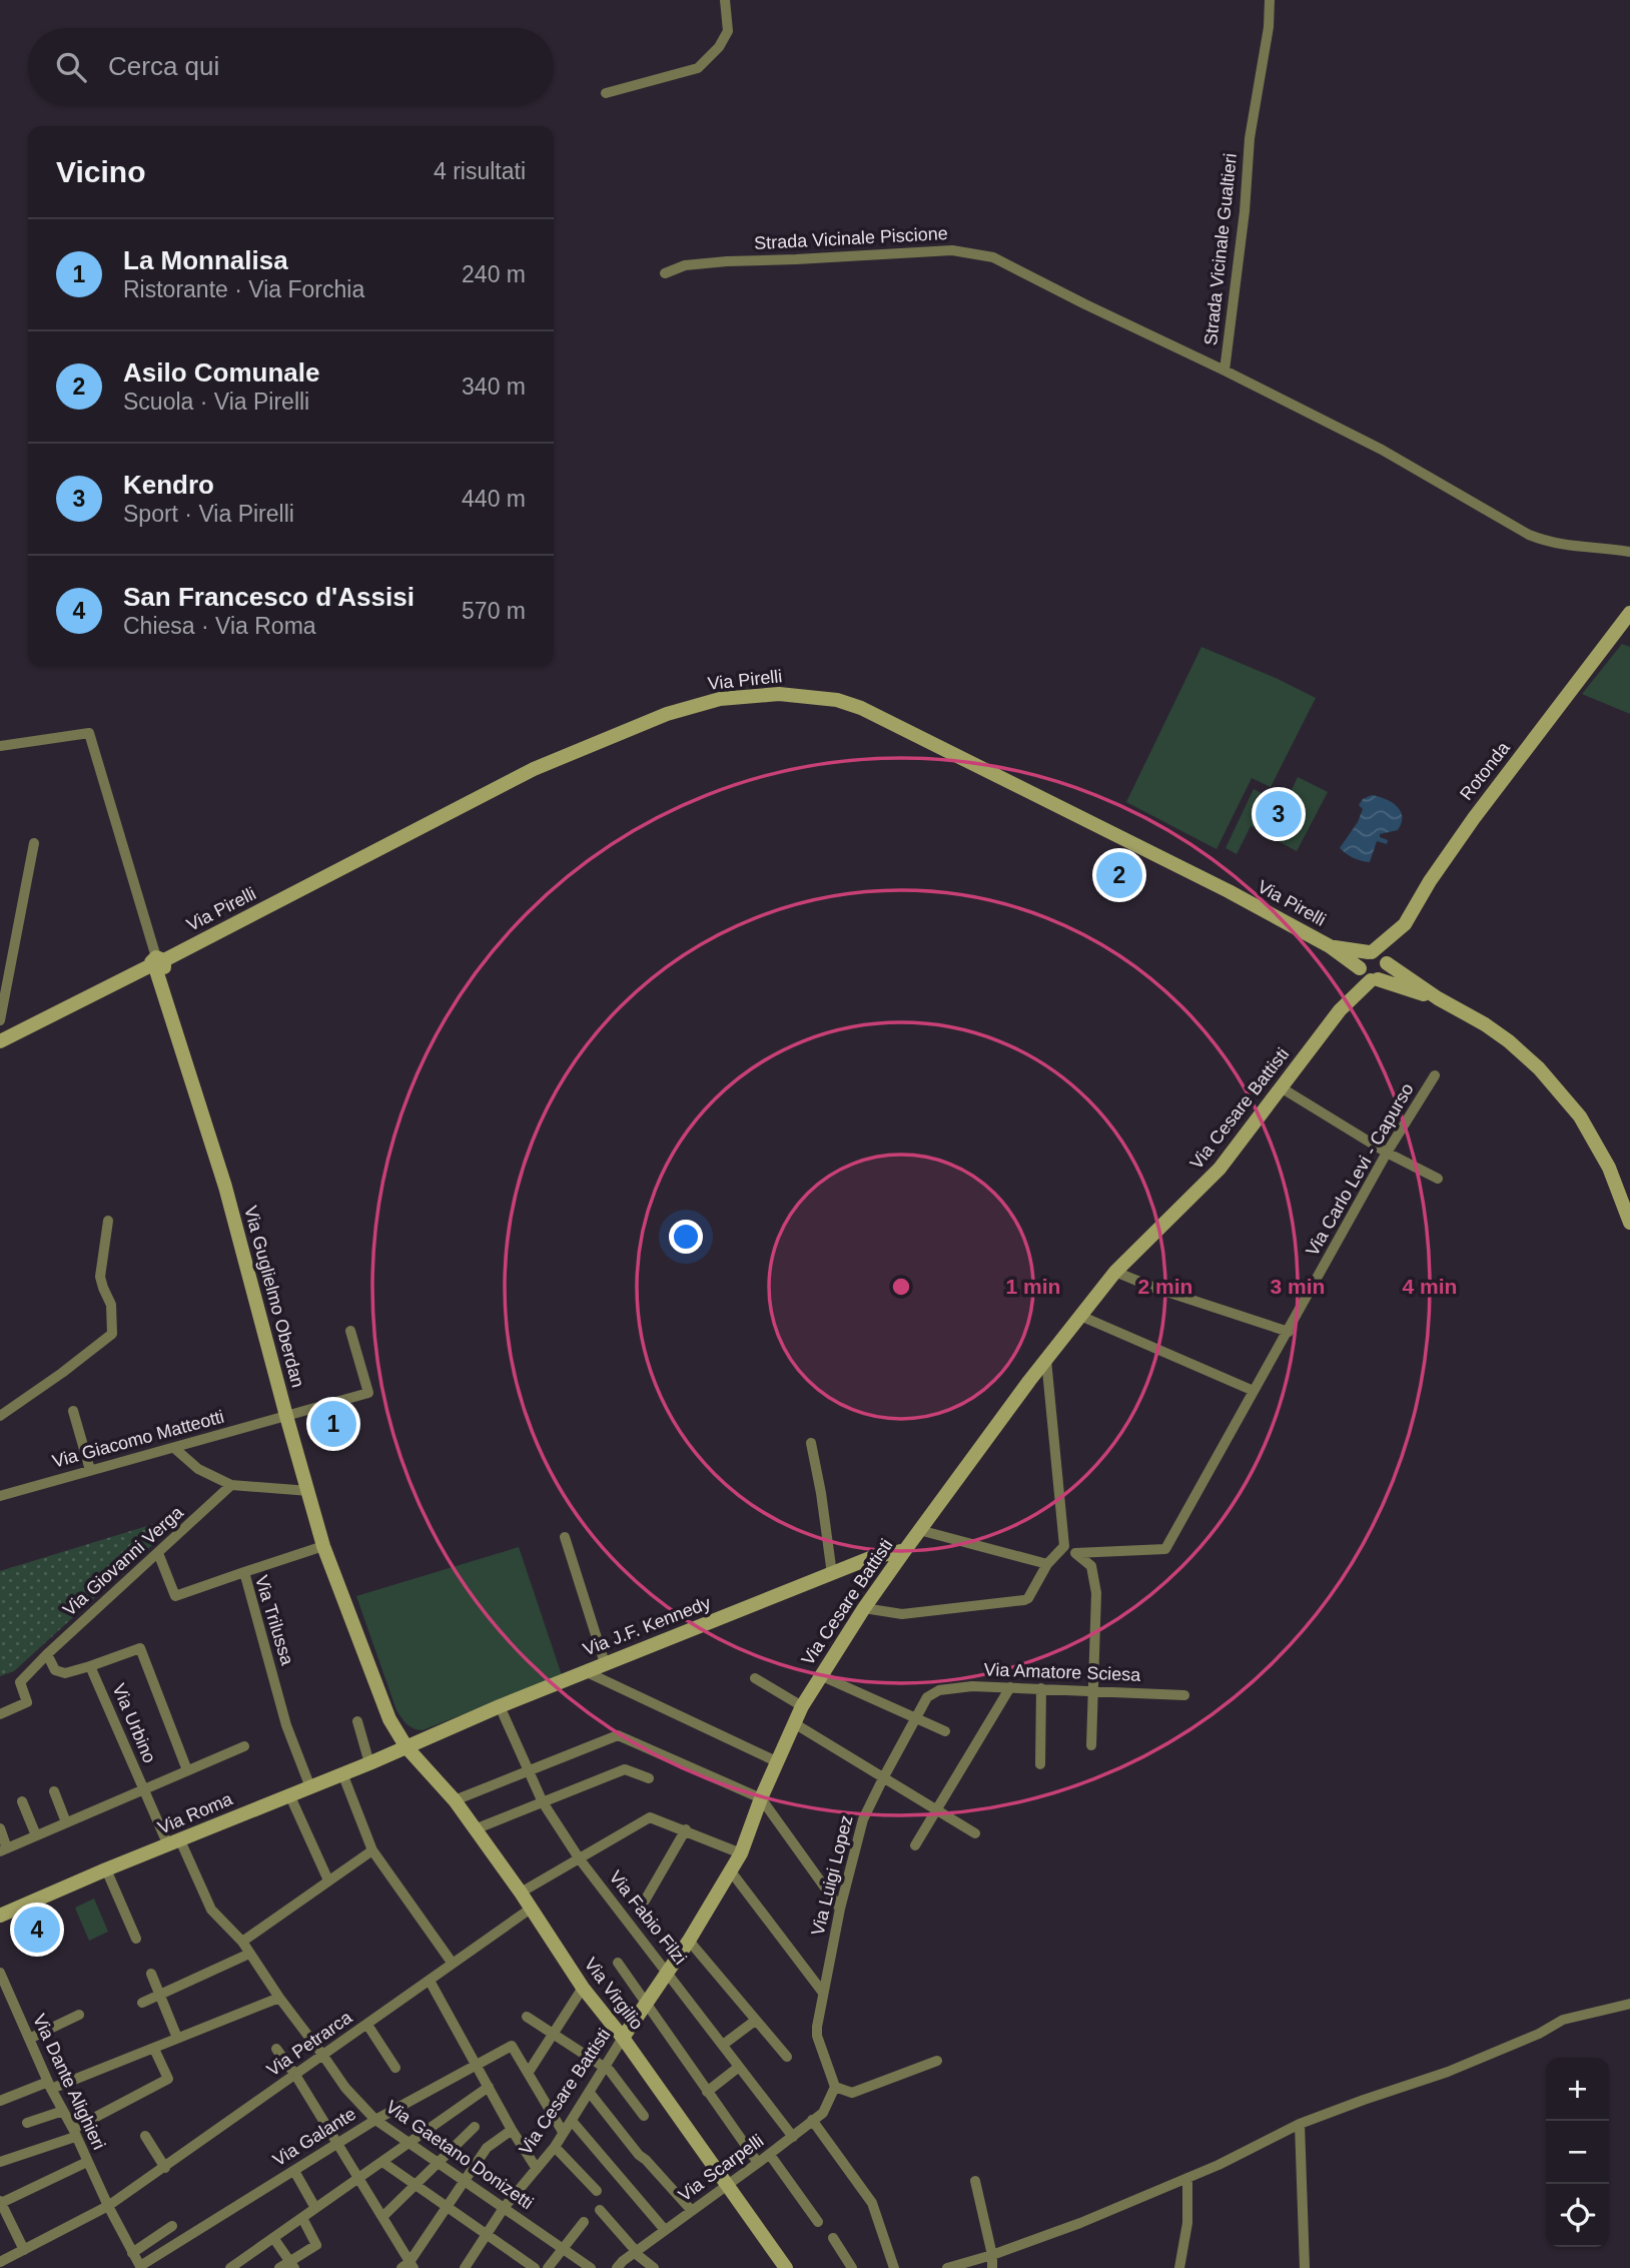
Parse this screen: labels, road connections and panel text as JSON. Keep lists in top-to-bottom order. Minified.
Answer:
{"streets":{"street":["Strada Vicinale Piscione","Strada Vicinale Gualtieri","Via Pirelli","Rotonda","Via Cesare Battisti","Via Carlo Levi - Capurso","Via Guglielmo Oberdan","Via Giacomo Matteotti","Via Giovanni Verga","Via Trilussa","Via J.F. Kennedy","Via Amatore Sciesa","Via Urbino","Via Roma","Via Luigi Lopez","Via Fabio Filzi","Via Virgilio","Via Petrarca","Via Dante Alighieri","Via Galante","Via Gaetano Donizetti","Via Scarpelli"]},"crossings":[["Strada Vicinale Piscione","Strada Vicinale Gualtieri"],["Via Pirelli","Rotonda"],["Via Pirelli","Via Cesare Battisti"],["Via Pirelli","Via Guglielmo Oberdan"],["Rotonda","Via Cesare Battisti"],["Via Cesare Battisti","Via J.F. Kennedy"],["Via Cesare Battisti","Via Fabio Filzi"],["Via Cesare Battisti","Via Virgilio"],["Via Cesare Battisti","Via Gaetano Donizetti"],["Via Guglielmo Oberdan","Via Giacomo Matteotti"],["Via Guglielmo Oberdan","Via J.F. Kennedy"],["Via Guglielmo Oberdan","Via Roma"],["Via Guglielmo Oberdan","Via Virgilio"],["Via Giovanni Verga","Via Trilussa"],["Via Trilussa","Via Roma"],["Via J.F. Kennedy","Via Roma"],["Via J.F. Kennedy","Via Fabio Filzi"],["Via J.F. Kennedy","Via Virgilio"],["Via Amatore Sciesa","Via Luigi Lopez"],["Via Urbino","Via Roma"],["Via Urbino","Via Gaetano Donizetti"],["Via Roma","Via Virgilio"],["Via Luigi Lopez","Via Scarpelli"],["Via Fabio Filzi","Via Scarpelli"],["Via Virgilio","Via Petrarca"],["Via Virgilio","Via Scarpelli"],["Via Petrarca","Via Dante Alighieri"],["Via Petrarca","Via Gaetano Donizetti"],["Via Dante Alighieri","Via Galante"],["Via Galante","Via Gaetano Donizetti"]],"page":{"search":"Cerca qui","heading":["Vicino","4 risultati"],"list":[{"mark":"1","name":"La Monnalisa","note":"Ristorante · Via Forchia","value":"240 m"},{"mark":"2","name":"Asilo Comunale","note":"Scuola · Via Pirelli","value":"340 m"},{"mark":"3","name":"Kendro","note":"Sport · Via Pirelli","value":"440 m"},{"mark":"4","name":"San Francesco d'Assisi","note":"Chiesa · Via Roma","value":"570 m"}],"pins":["3","2","1","4"],"map_buttons":["+","−"]},"rings":["1 min","2 min","3 min","4 min"]}
